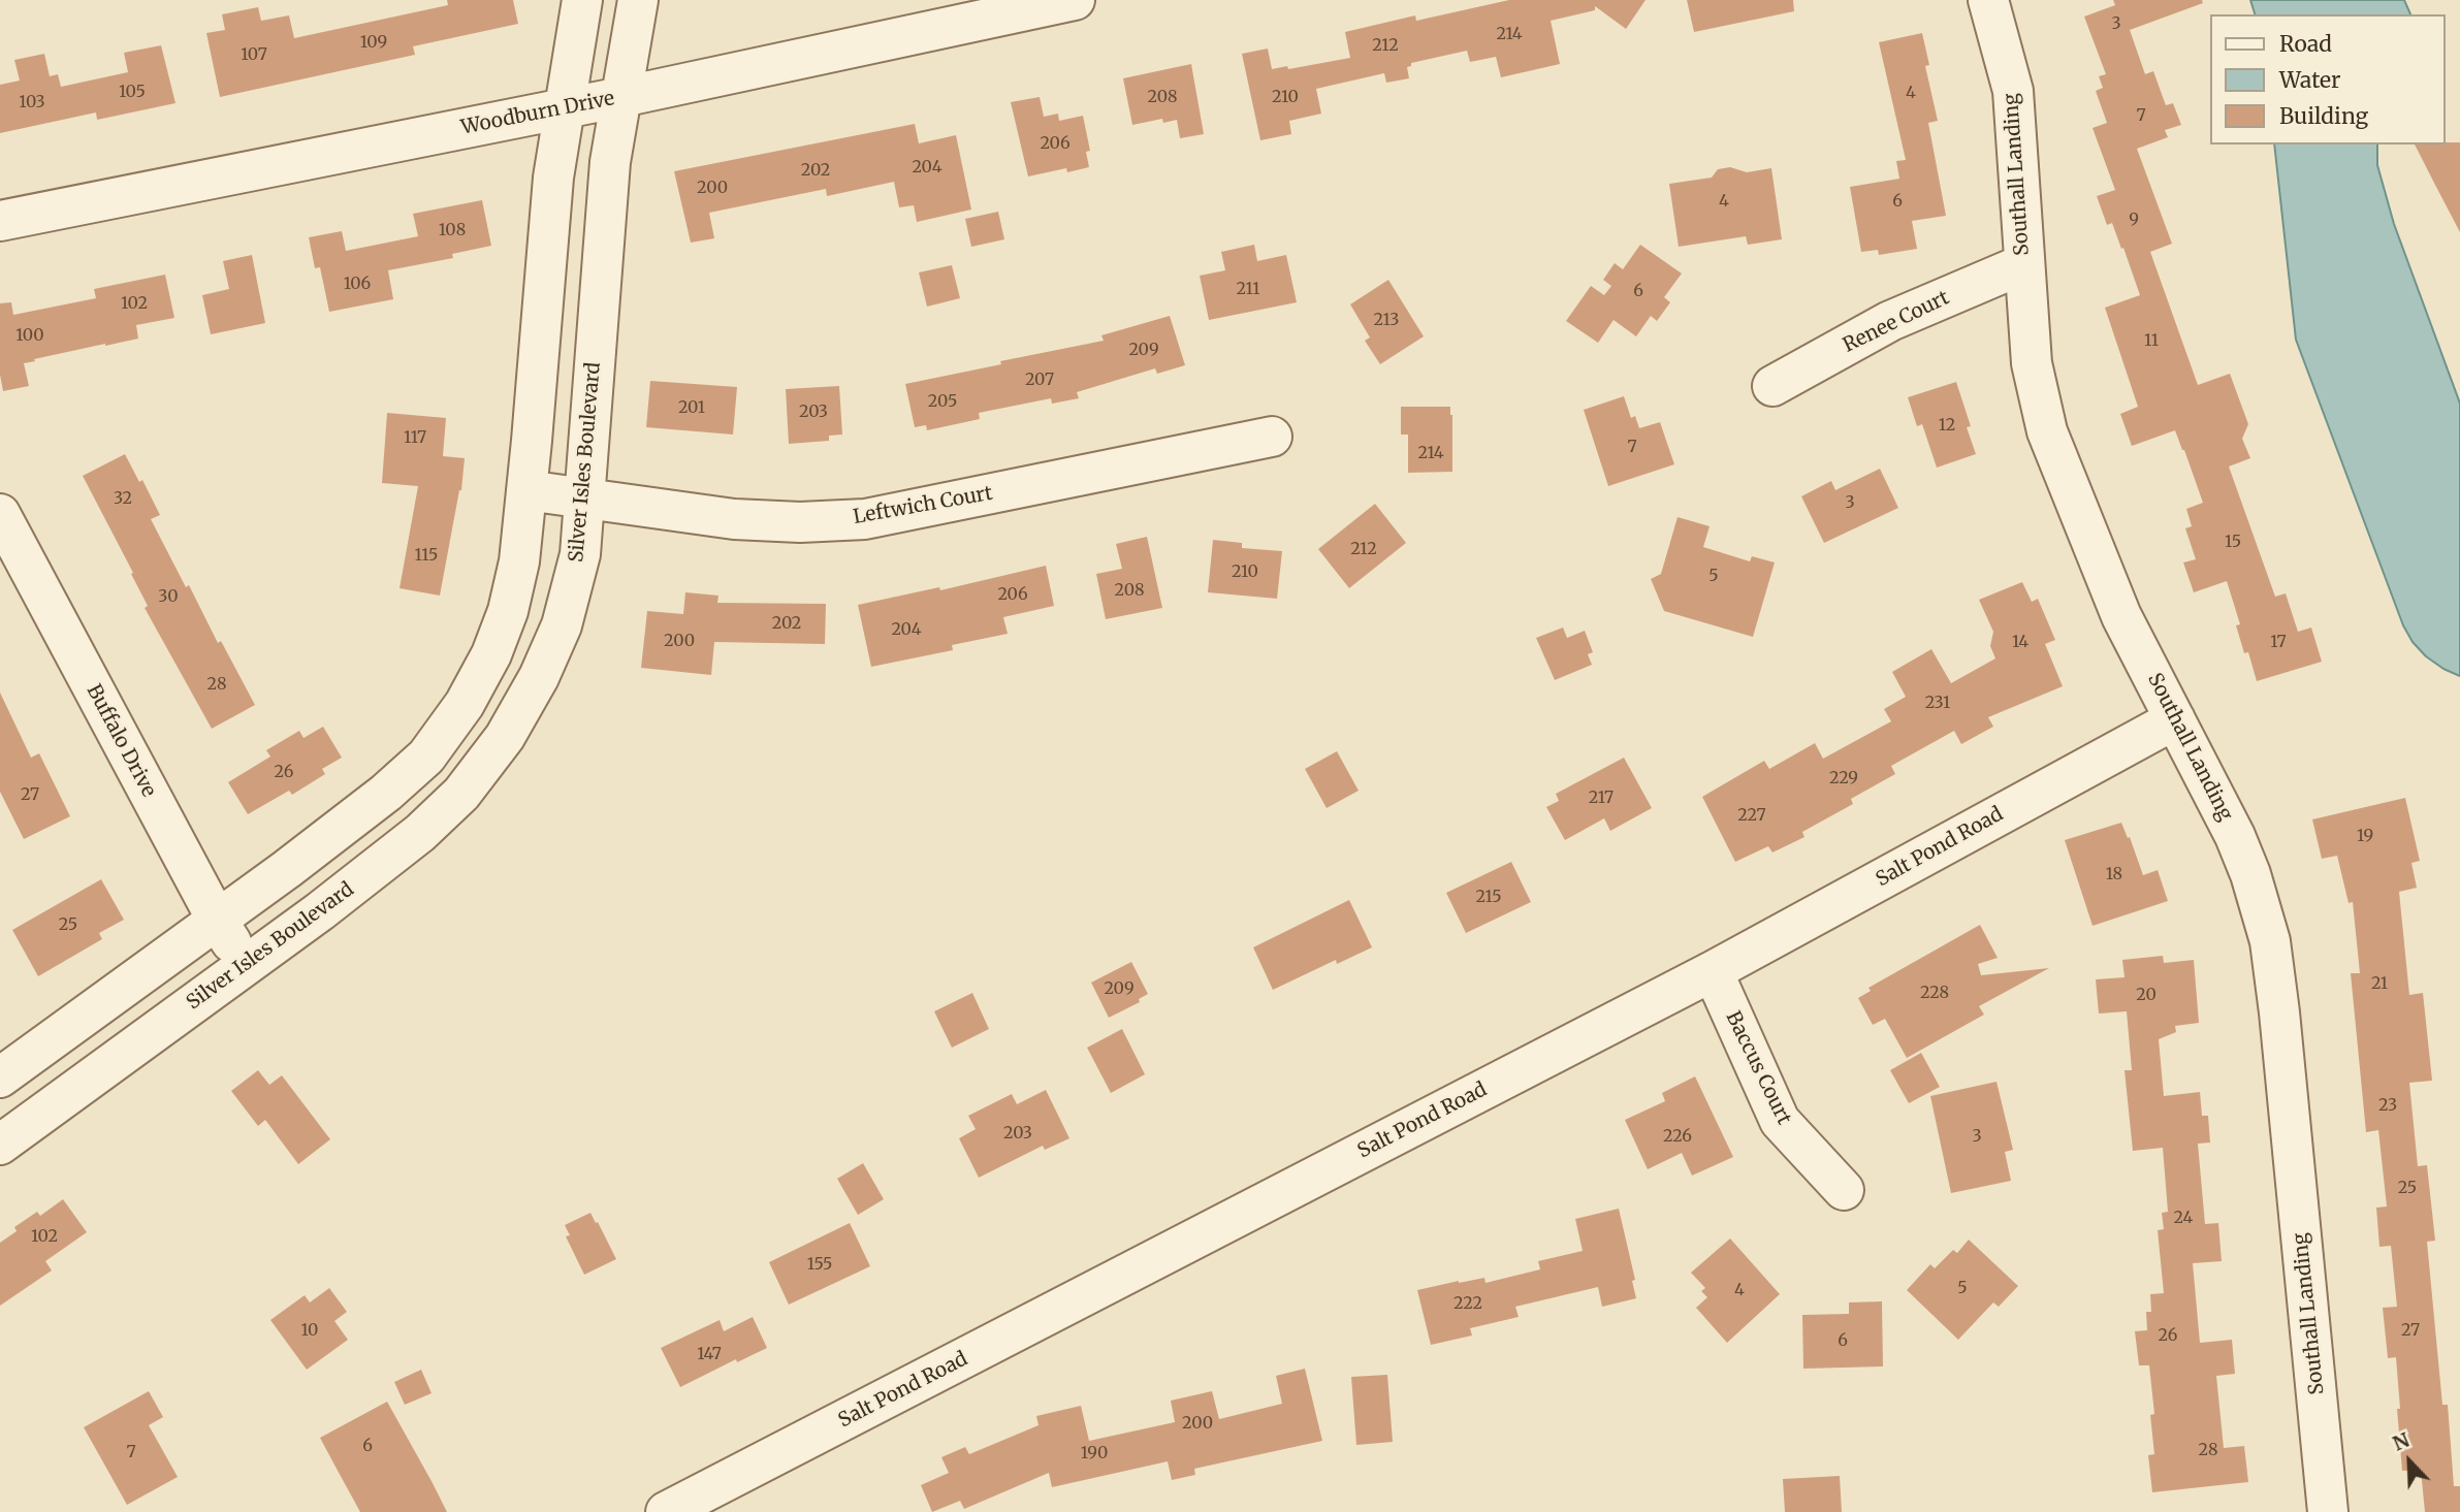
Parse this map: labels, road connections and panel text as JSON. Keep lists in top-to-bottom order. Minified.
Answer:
{"streets":{"street":["Woodburn Drive","Southall Landing","Renee Court","Silver Isles Boulevard","Leftwich Court","Buffalo Drive","Salt Pond Road","Baccus Court"]},"crossings":[["Woodburn Drive","Silver Isles Boulevard"],["Southall Landing","Renee Court"],["Southall Landing","Salt Pond Road"],["Silver Isles Boulevard","Leftwich Court"],["Silver Isles Boulevard","Buffalo Drive"],["Salt Pond Road","Baccus Court"]],"house_numbers":["3","214","109","212","107","105","4","208","210","103","7","206","204","202","200","4","6","9","108","106","211","6","102","213","100","11","209","207","205","201","203","12","117","7","214","32","3","15","212","115","210","5","208","206","30","202","204","200","14","17","28","231","26","229","27","217","227","19","18","215","25","21","209","228","20","23","203","226","3","25","24","102","155","5","4","222","10","27","26","6","147","200","6","28","7","190"],"legend":["Road","Water","Building"],"north":"top left"}
